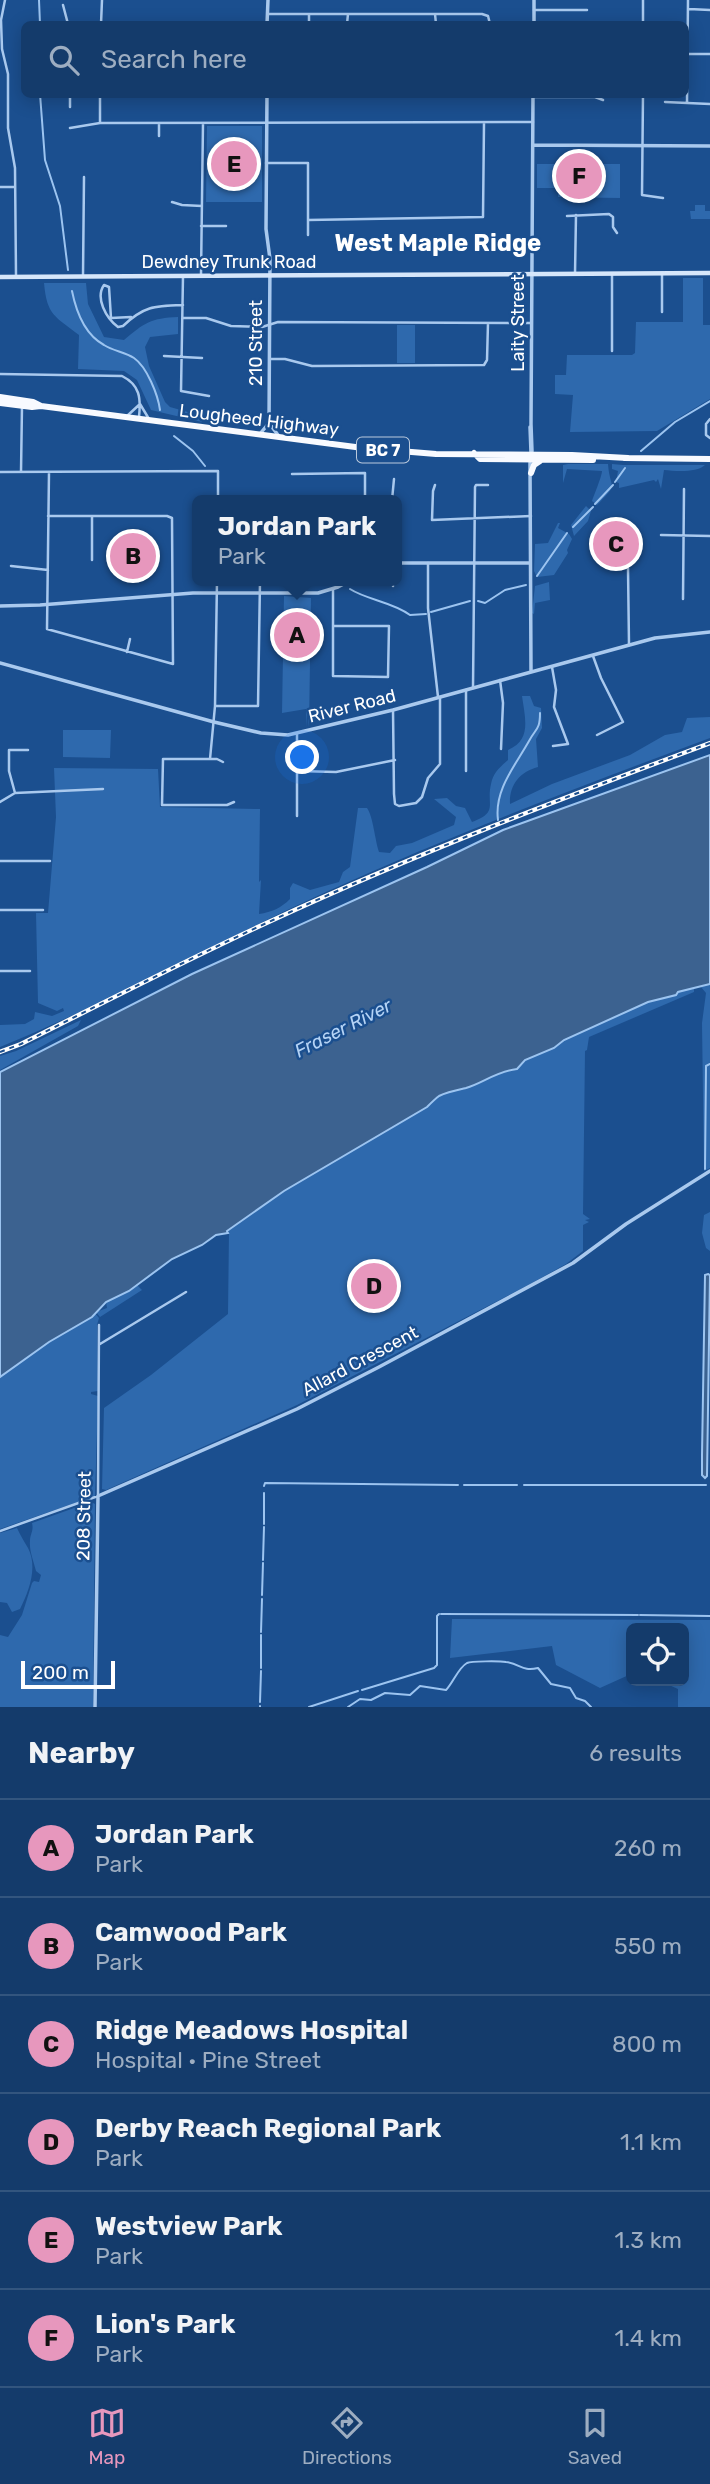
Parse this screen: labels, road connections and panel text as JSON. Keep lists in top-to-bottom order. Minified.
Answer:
{"streets":{"highway":["Lougheed Highway","BC 7"],"main road":["Dewdney Trunk Road"],"street":["Laity Street","210 Street","River Road","Allard Crescent","208 Street"]},"crossings":[["Dewdney Trunk Road","Laity Street"],["Dewdney Trunk Road","210 Street"],["Laity Street","Lougheed Highway"],["Laity Street","River Road"],["Allard Crescent","208 Street"]],"districts":["West Maple Ridge"],"water":["Fraser River"],"scale_bar":"200 m","page":{"search":"Search here","pins":["E","F","C","B","A","D"],"popup":["Jordan Park","Park"],"scale":"200 m","heading":["Nearby","6 results"],"list":[{"mark":"A","name":"Jordan Park","note":"Park","value":"260 m"},{"mark":"B","name":"Camwood Park","note":"Park","value":"550 m"},{"mark":"C","name":"Ridge Meadows Hospital","note":"Hospital · Pine Street","value":"800 m"},{"mark":"D","name":"Derby Reach Regional Park","note":"Park","value":"1.1 km"},{"mark":"E","name":"Westview Park","note":"Park","value":"1.3 km"},{"mark":"F","name":"Lion's Park","note":"Park","value":"1.4 km"}],"nav":["Map","Directions","Saved"]}}
